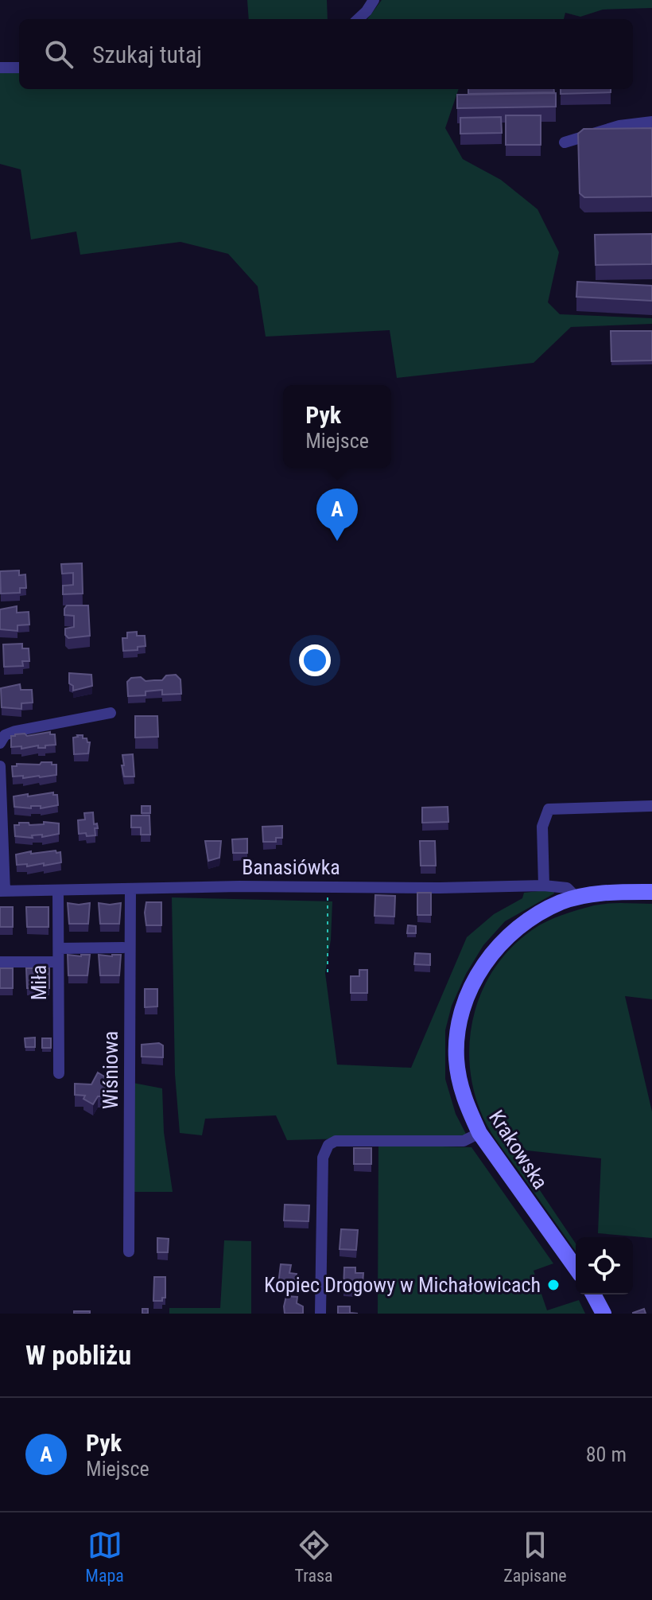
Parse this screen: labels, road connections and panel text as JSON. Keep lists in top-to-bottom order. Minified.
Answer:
{"streets":{"main road":["Krakowska"],"street":["Banasiówka","Miła","Wiśniowa"]},"crossings":[["Banasiówka","Miła"],["Banasiówka","Wiśniowa"],["Banasiówka","Krakowska"]],"places":["Kopiec Drogowy w Michałowicach"],"page":{"search":"Szukaj tutaj","popup":["Pyk","Miejsce"],"pins":"A","heading":"W pobliżu","list":[{"mark":"A","name":"Pyk","note":"Miejsce","value":"80 m"}],"nav":["Mapa","Trasa","Zapisane"]}}
